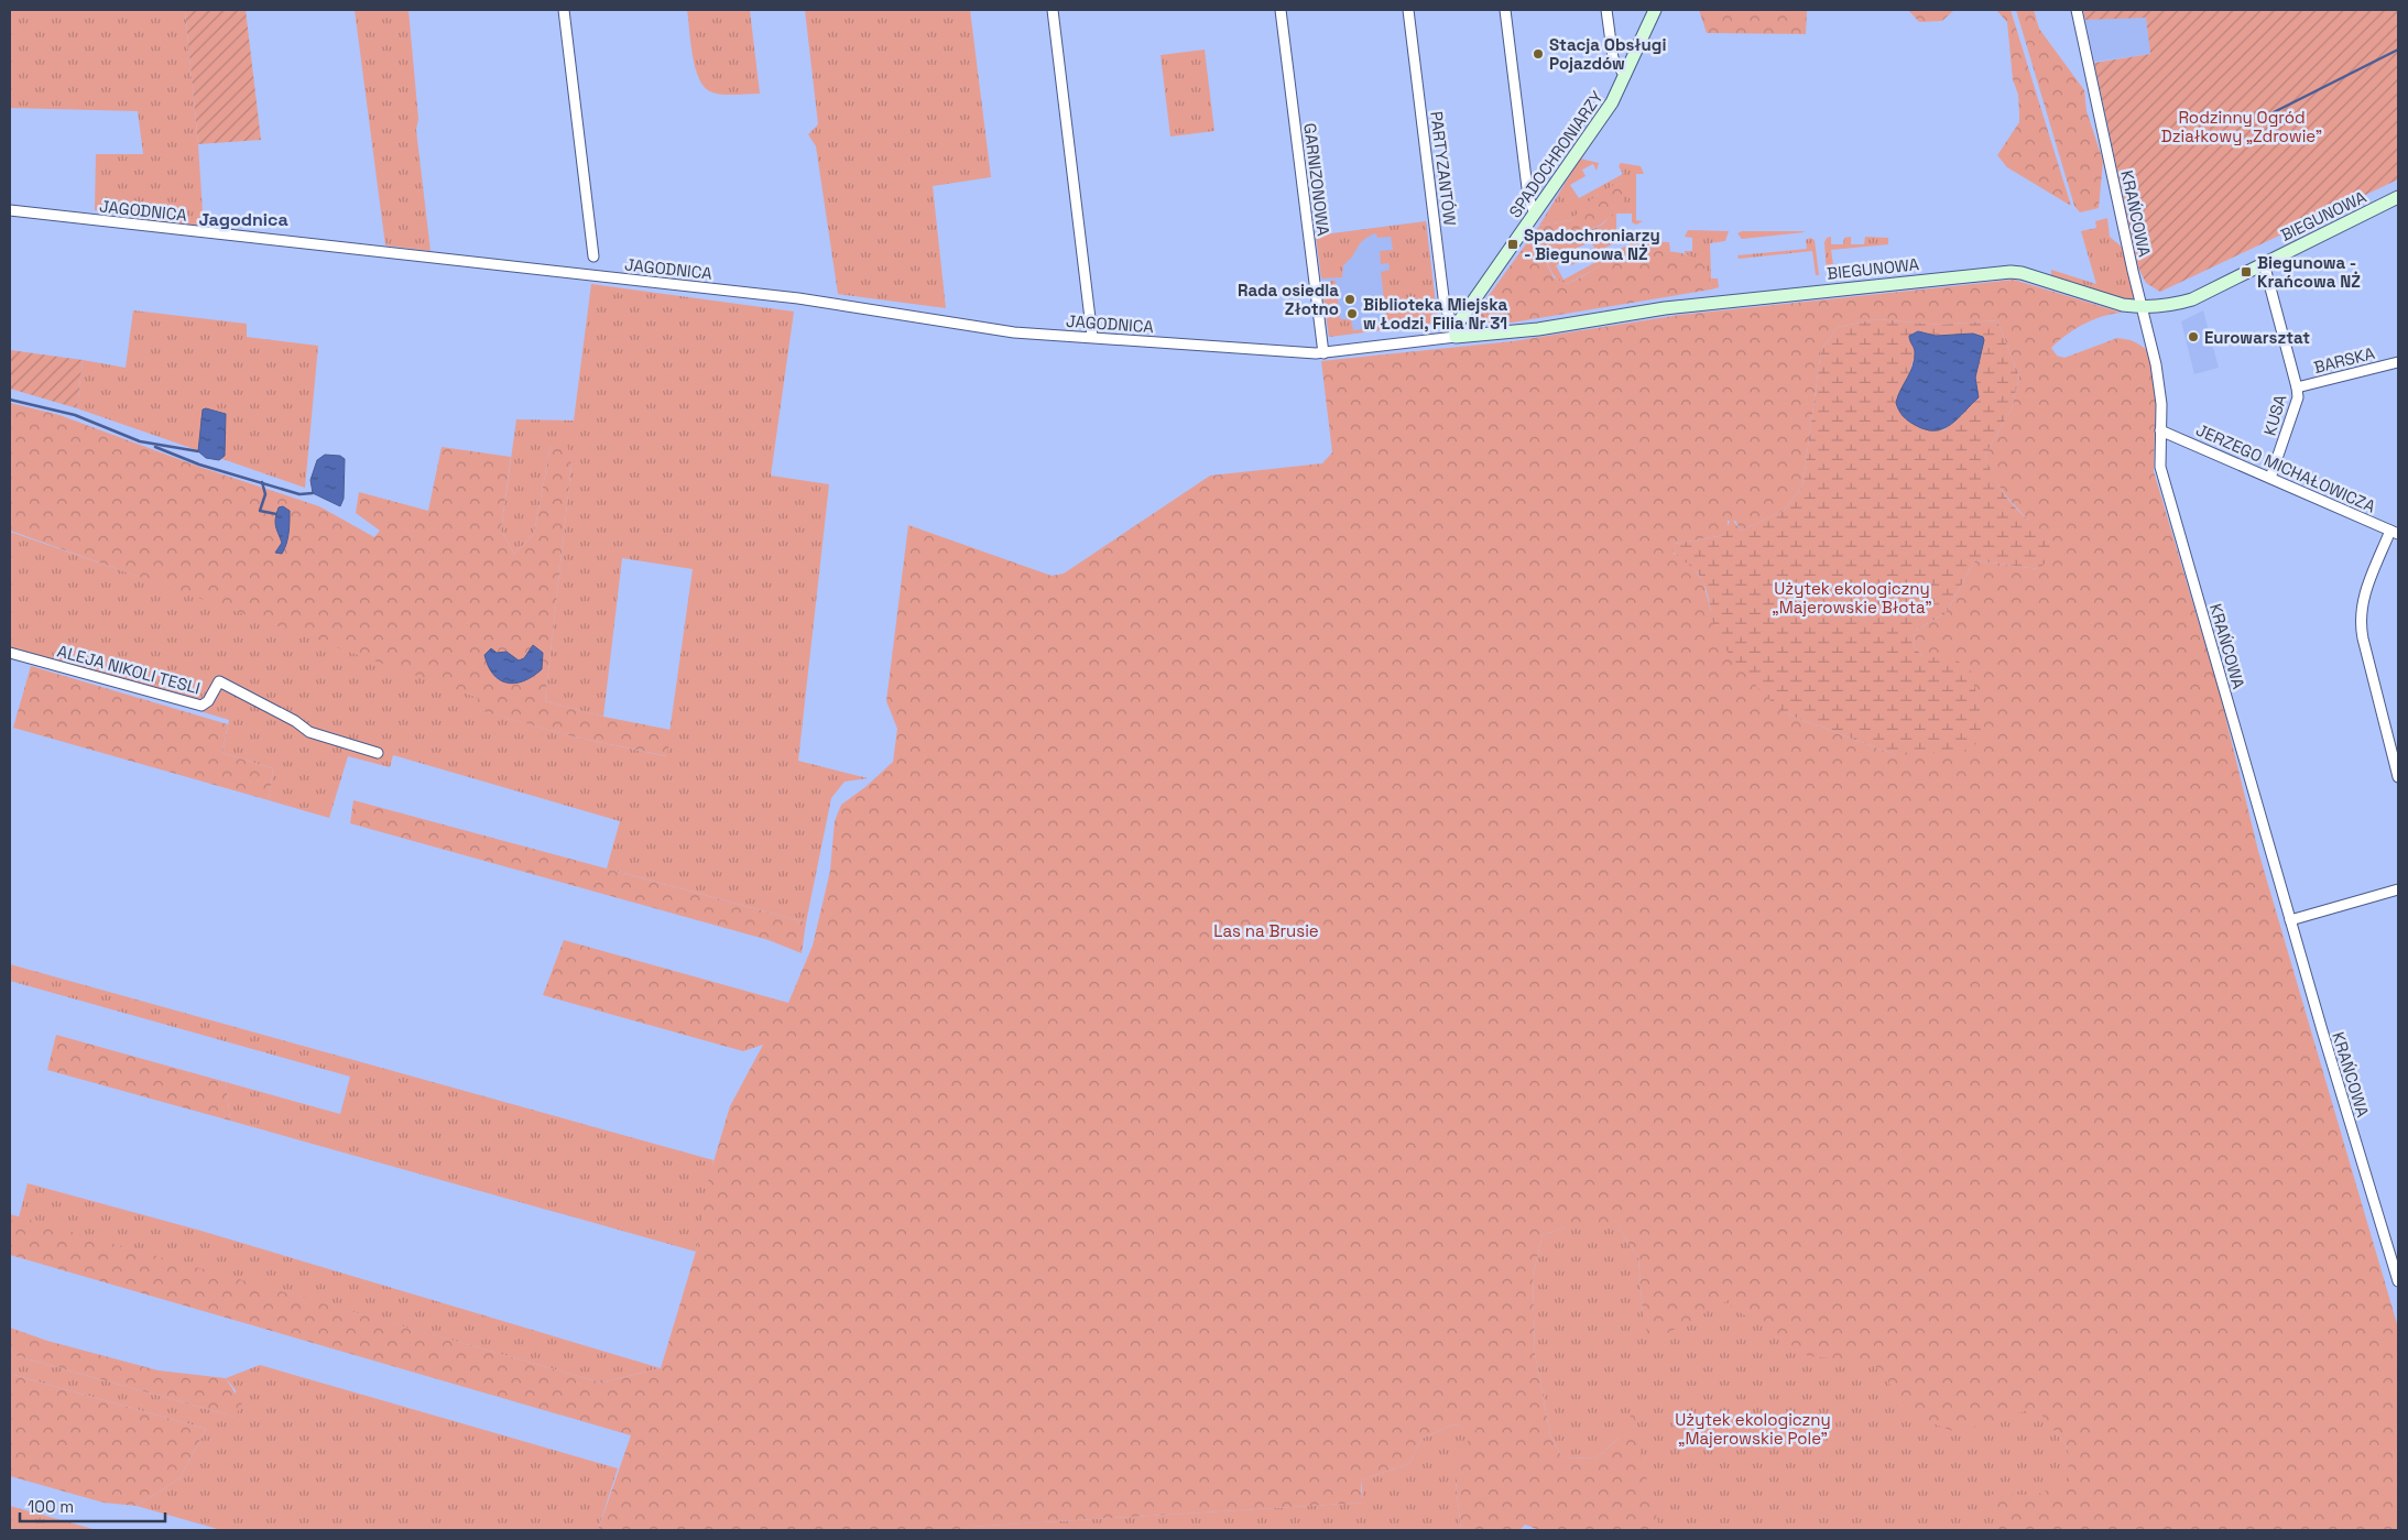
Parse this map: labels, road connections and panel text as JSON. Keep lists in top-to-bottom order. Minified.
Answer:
{"streets":{"street":["SPADOCHRONIARZY","PARTYZANTÓW","GARNIZONOWA","JAGODNICA","KRAŃCOWA","BIEGUNOWA","BARSKA","KUSA","JERZEGO MICHAŁOWICZA","ALEJA NIKOLI TESLI"]},"crossings":[["SPADOCHRONIARZY","PARTYZANTÓW"],["SPADOCHRONIARZY","BIEGUNOWA"],["PARTYZANTÓW","BIEGUNOWA"],["GARNIZONOWA","JAGODNICA"],["GARNIZONOWA","BIEGUNOWA"],["JAGODNICA","BIEGUNOWA"],["KRAŃCOWA","BIEGUNOWA"],["KRAŃCOWA","JERZEGO MICHAŁOWICZA"],["BIEGUNOWA","KUSA"],["BARSKA","KUSA"],["KUSA","JERZEGO MICHAŁOWICZA"]],"districts":["Jagodnica"],"parks":["Rodzinny Ogród Działkowy „Zdrowie”","Użytek ekologiczny „Majerowskie Błota”","Las na Brusie","Użytek ekologiczny „Majerowskie Pole”"],"places":{"other":["Stacja Obsługi Pojazdów","Rada osiedla Złotno","Biblioteka Miejska w Łodzi, Filia Nr 31","Eurowarsztat"],"transit":["Spadochroniarzy - Biegunowa NŻ","Biegunowa - Krańcowa NŻ"]},"scale_bar":"100 m"}
